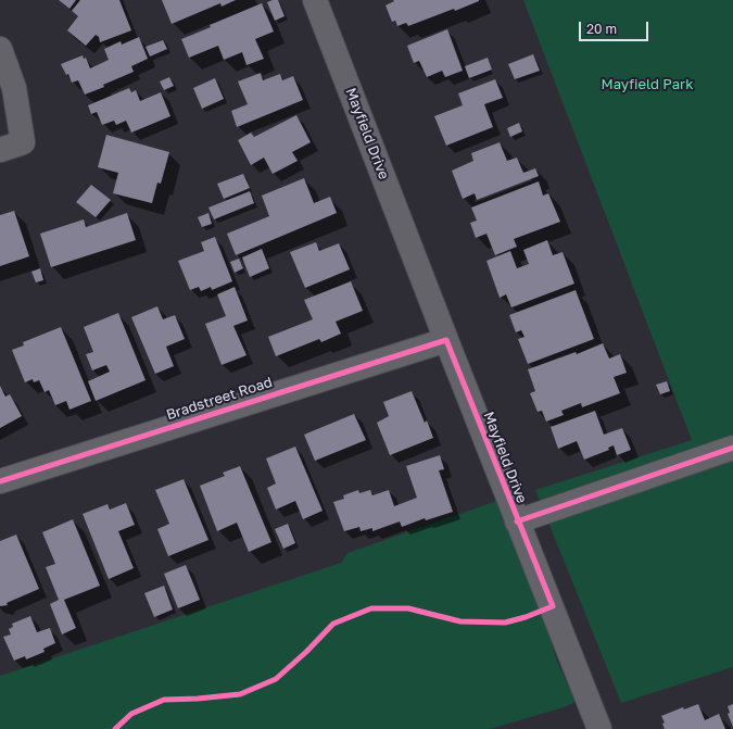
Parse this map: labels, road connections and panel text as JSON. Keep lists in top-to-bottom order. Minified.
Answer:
{"streets":{"street":["Mayfield Drive","Bradstreet Road"]},"crossings":[["Mayfield Drive","Bradstreet Road"]],"parks":["Mayfield Park"],"scale_bar":"20 m"}
